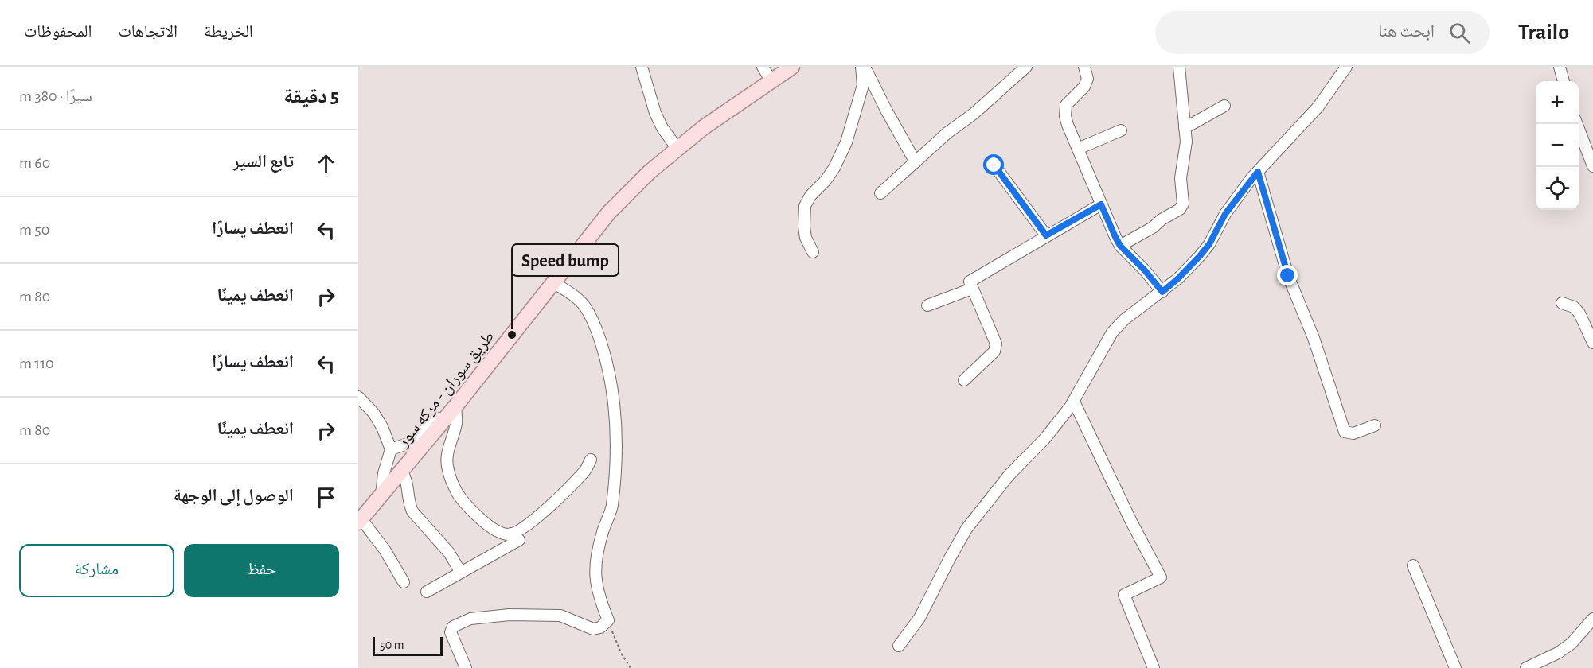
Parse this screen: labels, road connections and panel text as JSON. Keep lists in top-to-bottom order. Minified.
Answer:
{"streets":{"main road":["طريق سوران - مركه سور"]},"places":["Speed bump"],"scale_bar":"50 m","page":{"header":"Trailo","search":"ابحث هنا","nav":["الخريطة","الاتجاهات","المحفوظات"],"heading":["5 دقيقة","سيرًا · 380 m"],"map_buttons":["+","−"],"list":[["تابع السير","60 m"],["انعطف يسارًا","50 m"],["انعطف يمينًا","80 m"],["انعطف يسارًا","110 m"],["انعطف يمينًا","80 m"],"الوصول إلى الوجهة"],"buttons":["حفظ","مشاركة"],"scale":"50 m"}}
